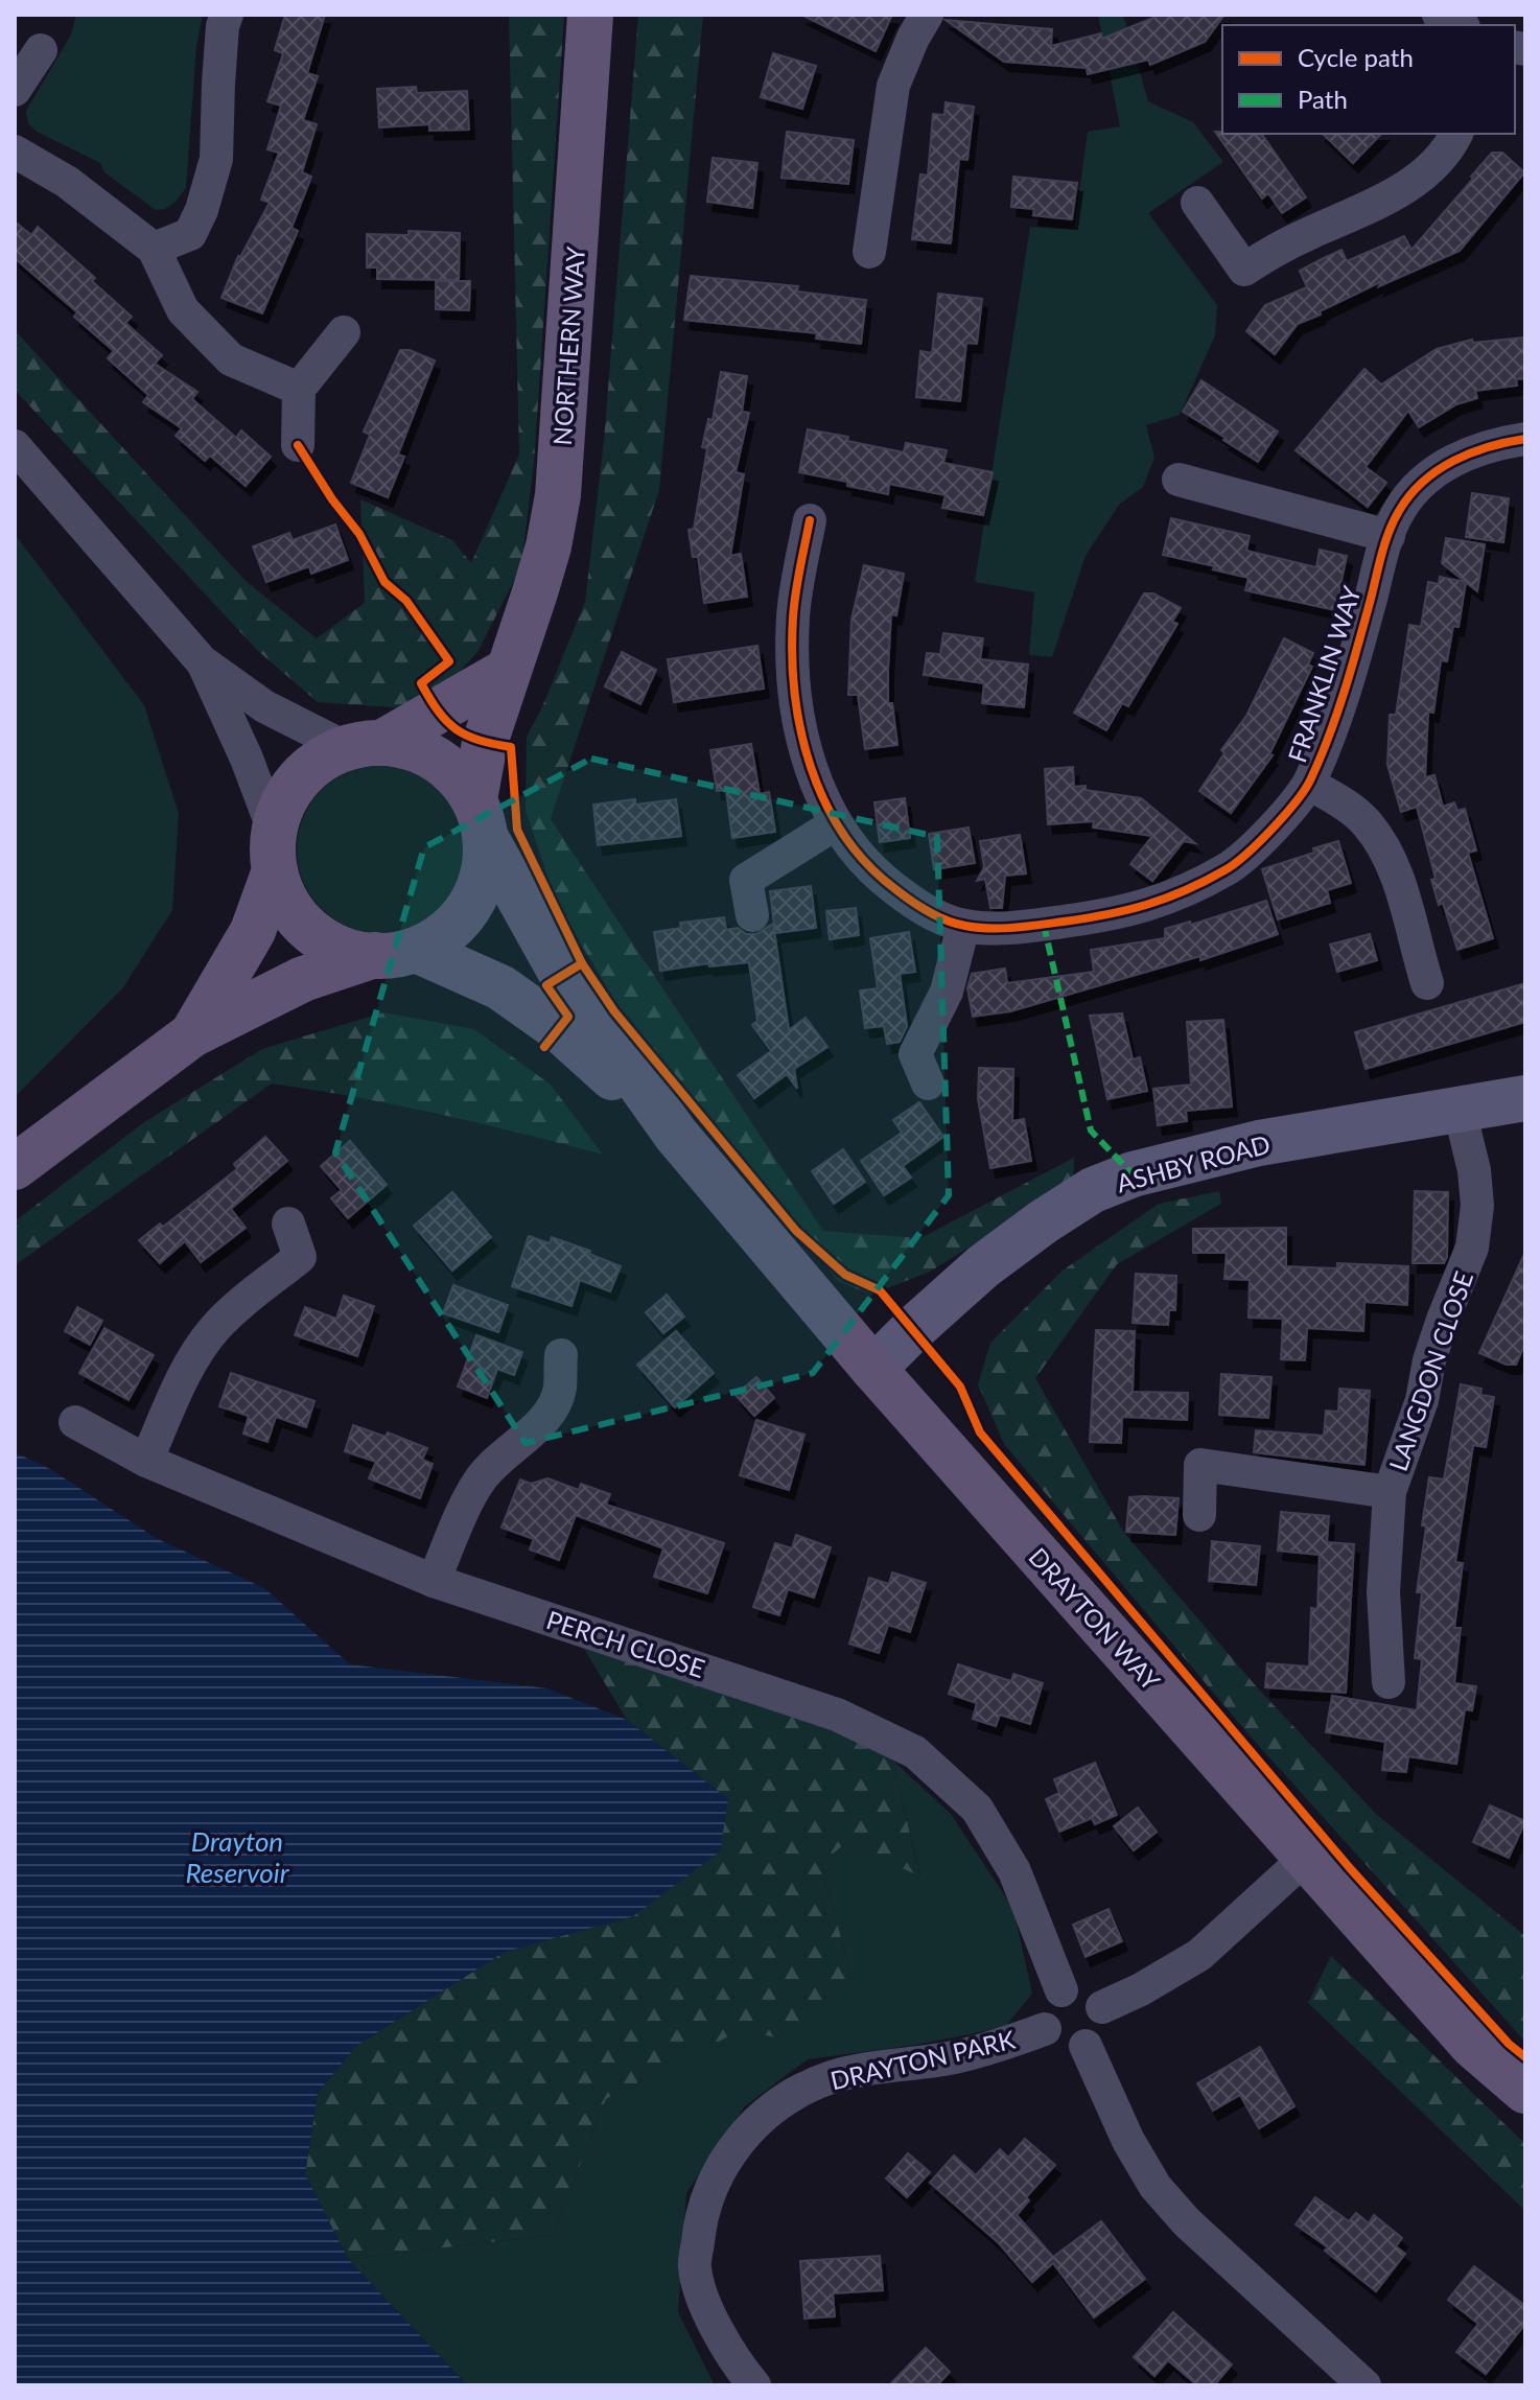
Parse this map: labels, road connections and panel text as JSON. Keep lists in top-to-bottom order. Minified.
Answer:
{"streets":{"main road":["NORTHERN WAY","DRAYTON WAY"],"street":["FRANKLIN WAY","ASHBY ROAD","LANGDON CLOSE","PERCH CLOSE","DRAYTON PARK"]},"crossings":[["NORTHERN WAY","DRAYTON WAY"],["ASHBY ROAD","LANGDON CLOSE"],["ASHBY ROAD","DRAYTON WAY"],["PERCH CLOSE","DRAYTON PARK"]],"water":["Drayton Reservoir"],"legend":["Cycle path","Path"]}
